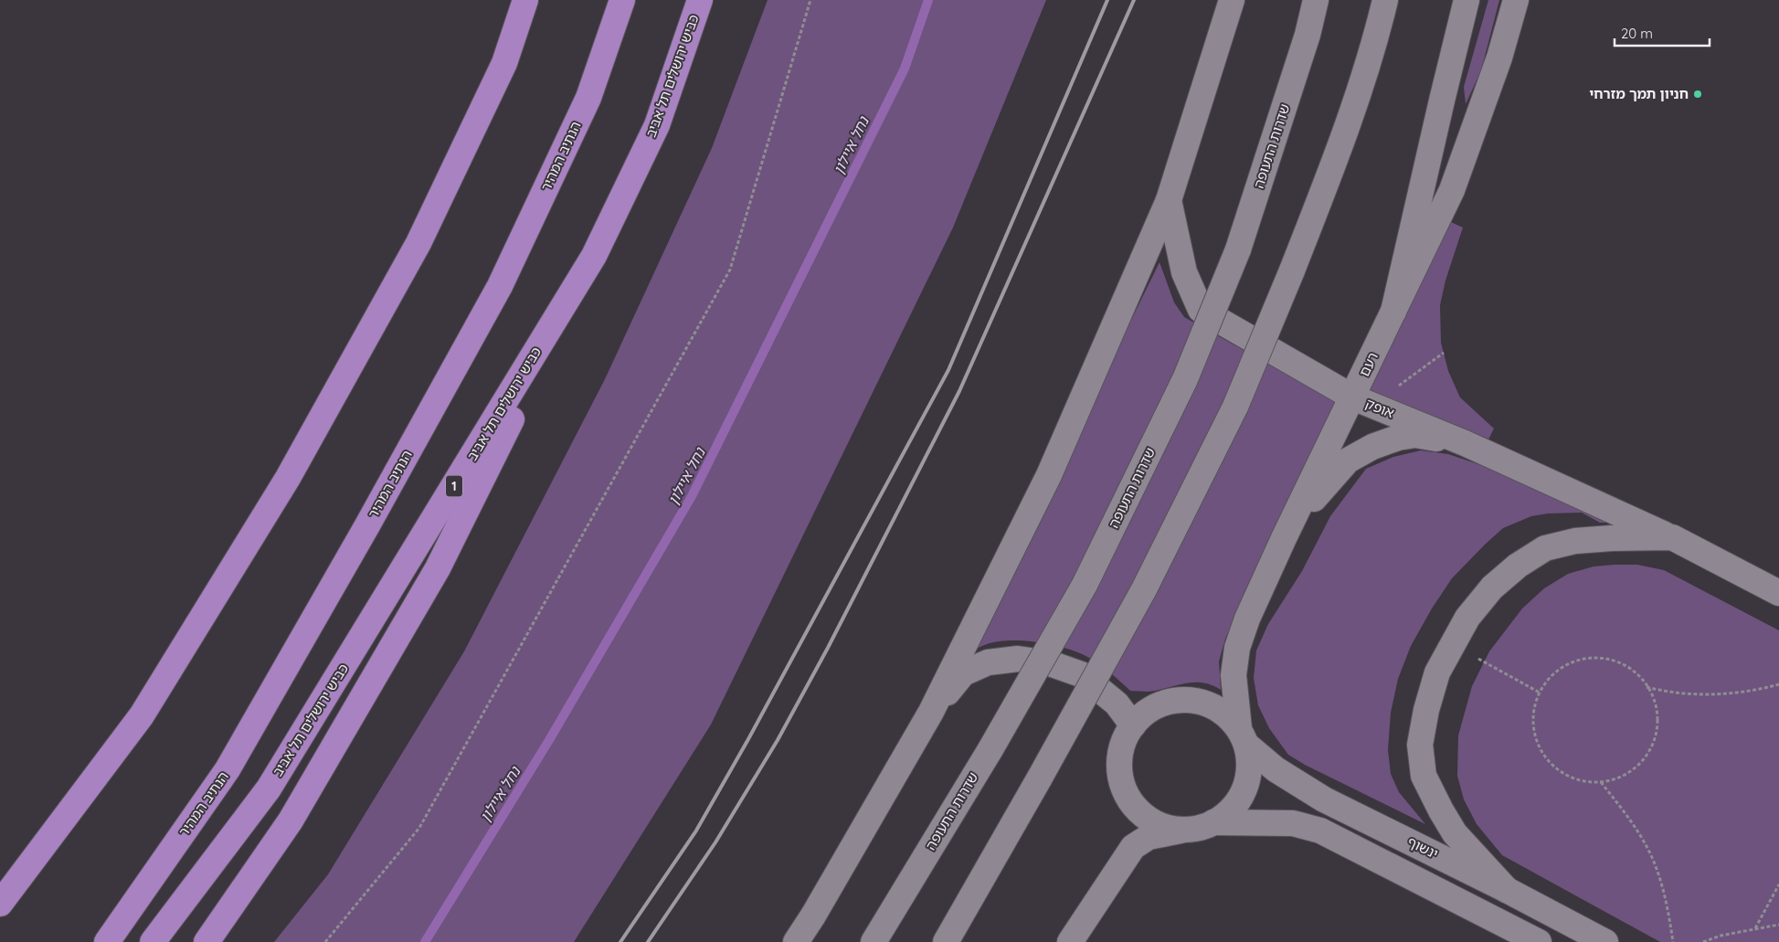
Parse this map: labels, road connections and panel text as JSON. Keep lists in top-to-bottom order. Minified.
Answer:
{"streets":{"highway":["כביש ירושלים תל אביב","הנתיב המהיר","1"],"street":["שדרות התעופה","רעם","אופק","ינשוף"]},"crossings":[["רעם","אופק"],["רעם","ינשוף"]],"water":["נחל איילון"],"places":["חניון תמך מזרחי"],"scale_bar":"20 m"}
